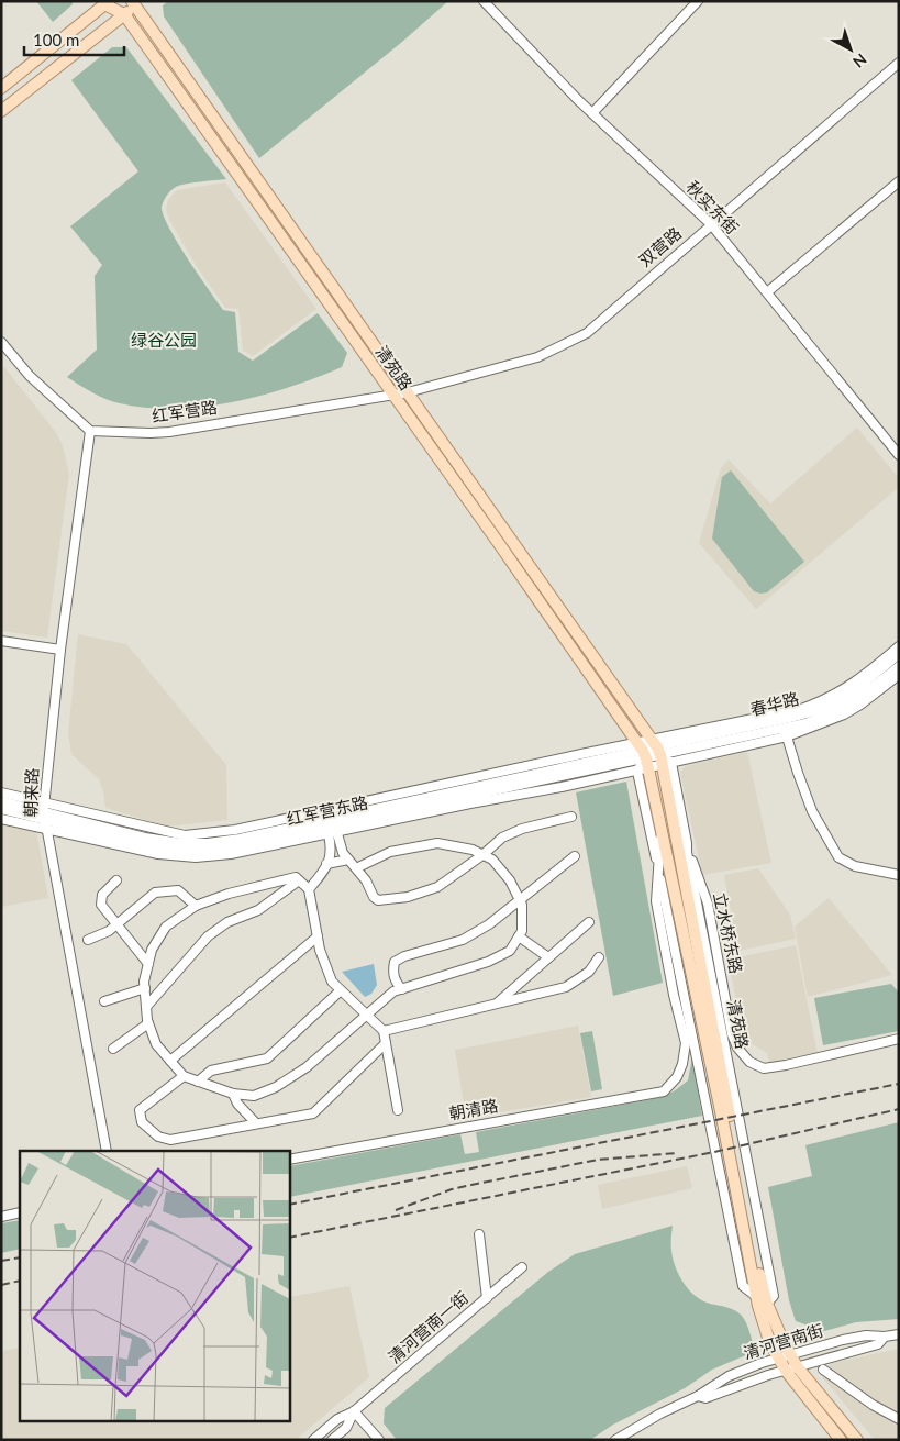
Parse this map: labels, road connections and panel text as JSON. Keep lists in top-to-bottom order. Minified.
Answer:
{"streets":{"main road":["清苑路"],"street":["秋实东街","双营路","红军营路","春华路","朝来路","红军营东路","立水桥东路","朝清路","清河营南一街","清河营南街"]},"crossings":[["秋实东街","双营路"],["双营路","清苑路"],["双营路","红军营路"],["清苑路","红军营路"],["清苑路","春华路"],["清苑路","红军营东路"],["清苑路","立水桥东路"],["清苑路","朝清路"],["清苑路","清河营南街"],["红军营路","朝来路"],["春华路","红军营东路"],["朝来路","红军营东路"]],"parks":["绿谷公园"],"scale_bar":"100 m","north":"bottom right"}
